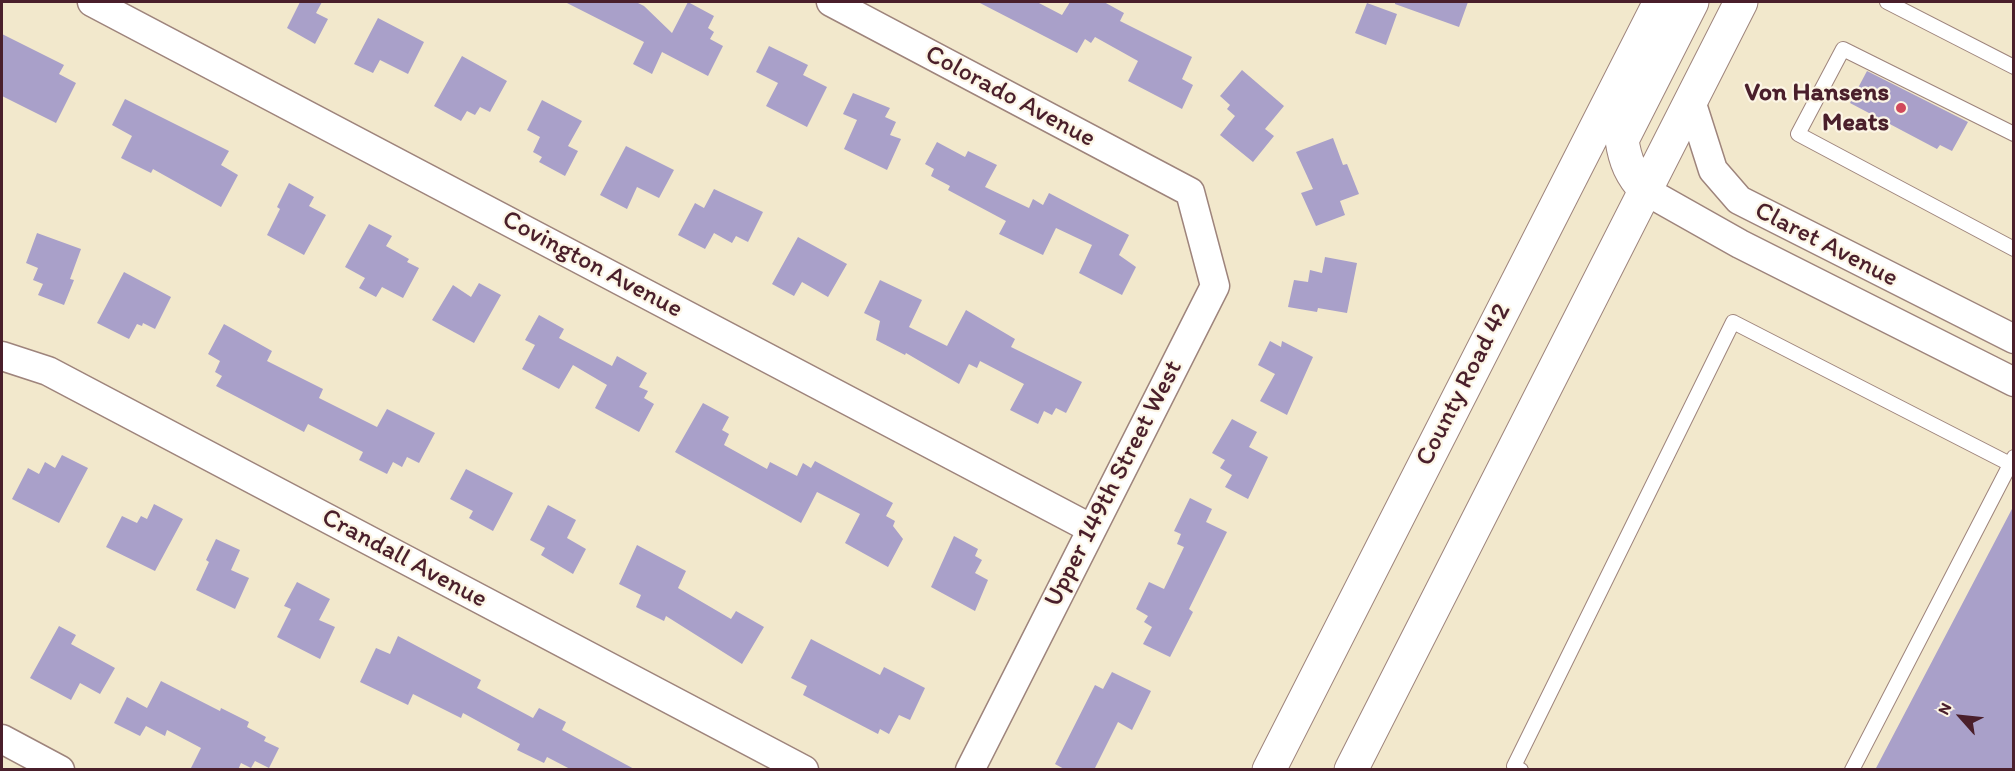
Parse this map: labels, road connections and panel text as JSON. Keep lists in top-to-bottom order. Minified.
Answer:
{"streets":{"highway":["County Road 42"],"street":["Colorado Avenue","Claret Avenue","Covington Avenue","Upper 149th Street West","Crandall Avenue"]},"crossings":[["Colorado Avenue","Upper 149th Street West"],["Covington Avenue","Upper 149th Street West"]],"places":["Von Hansens Meats"],"north":"top left"}
